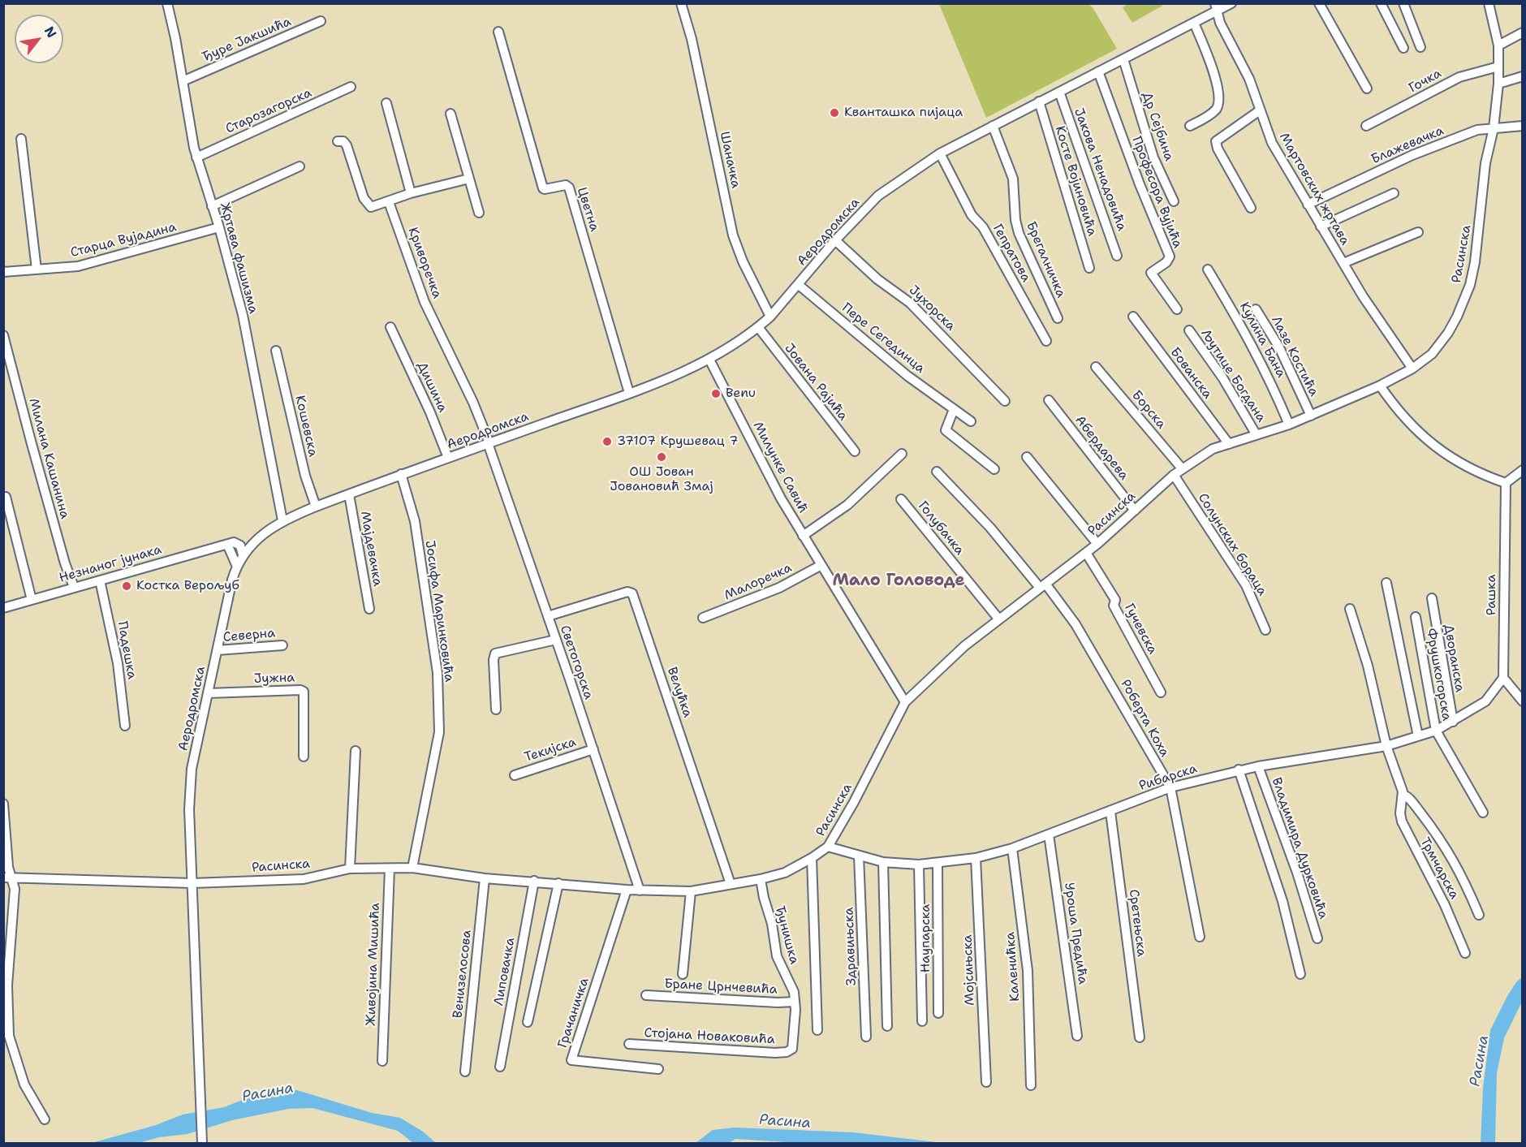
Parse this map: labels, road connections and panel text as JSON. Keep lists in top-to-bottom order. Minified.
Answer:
{"streets":{"street":["Ђуре Јакшића","Гочка","Старозагорска","Др Сејбина","Блажевачка","Шаначка","Јакова Ненадовића","Косте Војиновића","Мартовских жртава","Професора Вујића","Цветна","Аеродромска","Старца Вујадина","Гепратова","Расинска","Жртава фашизма","Брегалничка","Криворечка","Јухорска","Пере Сегединца","Кулина Бана","Лазе Костића","Бованска","Љутице Богдана","Јована Рајића","Дишина","Борска","Кошевска","Абердарева","Милана Кашанина","Милунке Савић","Голубачка","Солунских бораца","Мајдевачка","Незнаног јунака","Малоречка","Рашка","Јосифа Маринковића","Гучевска","Северна","Падешка","Дворанска","Светогорска","Фрушкогорска","Јужна","Велућка","Роберта Коха","Текијска","Рибарска","Владимира Дурковића","Трмчарска","Сретењска","Уроша Предића","Ђунишка","Наупарска","Здравињска","Живојина Мишића","Каленићка","Мојсињска","Липовачка","Венизелосова","Бране Црнчевића","Грачаничка","Стојана Новаковића"]},"crossings":[["Ђуре Јакшића","Жртава фашизма"],["Гочка","Расинска"],["Старозагорска","Жртава фашизма"],["Др Сејбина","Аеродромска"],["Блажевачка","Мартовских жртава"],["Блажевачка","Расинска"],["Шаначка","Аеродромска"],["Јакова Ненадовића","Аеродромска"],["Косте Војиновића","Аеродромска"],["Мартовских жртава","Аеродромска"],["Мартовских жртава","Расинска"],["Професора Вујића","Аеродромска"],["Цветна","Аеродромска"],["Аеродромска","Гепратова"],["Аеродромска","Расинска"],["Аеродромска","Жртава фашизма"],["Аеродромска","Брегалничка"],["Аеродромска","Криворечка"],["Аеродромска","Јухорска"],["Аеродромска","Пере Сегединца"],["Аеродромска","Јована Рајића"],["Аеродромска","Дишина"],["Аеродромска","Кошевска"],["Аеродромска","Милунке Савић"],["Аеродромска","Мајдевачка"],["Аеродромска","Незнаног јунака"],["Аеродромска","Јосифа Маринковића"],["Аеродромска","Северна"],["Аеродромска","Светогорска"],["Аеродромска","Јужна"],["Старца Вујадина","Жртава фашизма"],["Расинска","Кулина Бана"],["Расинска","Лазе Костића"],["Расинска","Бованска"],["Расинска","Љутице Богдана"],["Расинска","Борска"],["Расинска","Абердарева"],["Расинска","Милунке Савић"],["Расинска","Голубачка"],["Расинска","Солунских бораца"],["Расинска","Јосифа Маринковића"],["Расинска","Гучевска"],["Расинска","Светогорска"],["Расинска","Велућка"],["Расинска","Роберта Коха"],["Расинска","Рибарска"],["Расинска","Ђунишка"],["Расинска","Живојина Мишића"],["Расинска","Липовачка"],["Расинска","Венизелосова"],["Расинска","Грачаничка"],["Криворечка","Светогорска"],["Милана Кашанина","Незнаног јунака"],["Милунке Савић","Малоречка"],["Незнаног јунака","Падешка"],["Рашка","Рибарска"],["Дворанска","Рибарска"],["Светогорска","Велућка"],["Светогорска","Текијска"],["Фрушкогорска","Рибарска"],["Роберта Коха","Рибарска"],["Рибарска","Владимира Дурковића"],["Рибарска","Трмчарска"],["Рибарска","Сретењска"],["Рибарска","Уроша Предића"],["Рибарска","Наупарска"],["Рибарска","Здравињска"],["Рибарска","Каленићка"],["Рибарска","Мојсињска"],["Ђунишка","Бране Црнчевића"],["Ђунишка","Стојана Новаковића"]],"districts":["Мало Головоде"],"water":["Расина"],"places":["Кванташка пијаца","Benu","37107 Крушевац 7","ОШ Јован Јовановић Змај","Костка Верољуб"],"north":"top right"}
